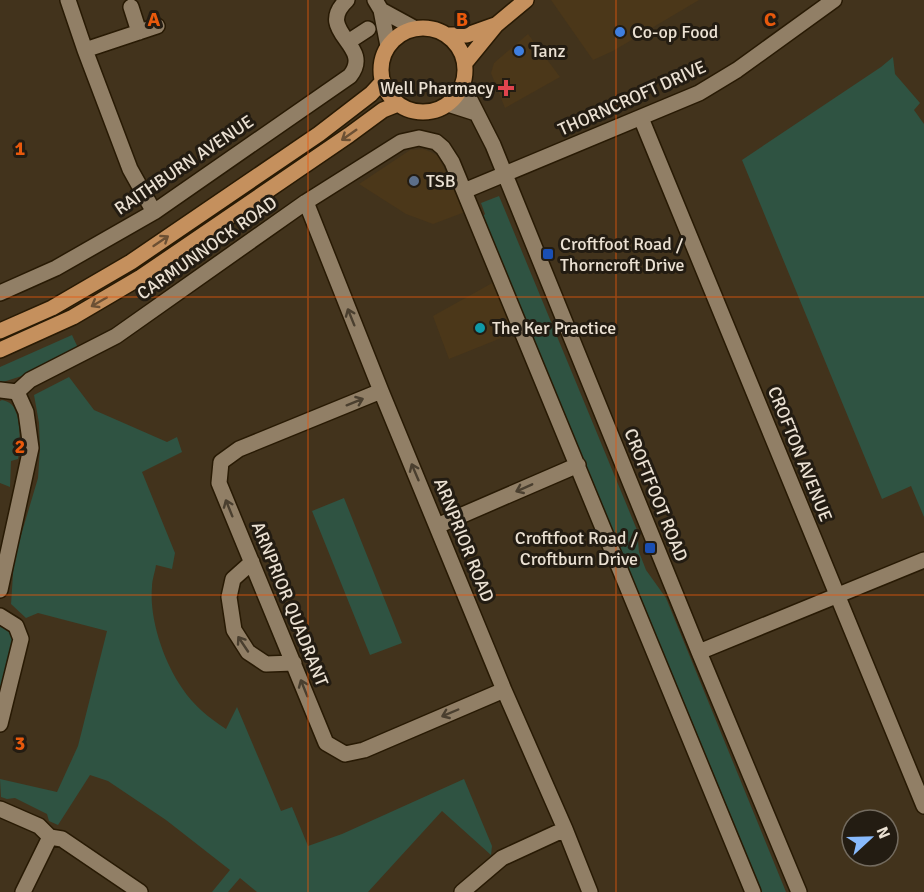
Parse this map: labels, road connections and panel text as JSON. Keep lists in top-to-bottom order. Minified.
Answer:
{"streets":{"main road":["CARMUNNOCK ROAD"],"street":["THORNCROFT DRIVE","RAITHBURN AVENUE","CROFTON AVENUE","CROFTFOOT ROAD","ARNPRIOR ROAD","ARNPRIOR QUADRANT"]},"crossings":[["THORNCROFT DRIVE","CARMUNNOCK ROAD"],["THORNCROFT DRIVE","CROFTON AVENUE"],["THORNCROFT DRIVE","CROFTFOOT ROAD"],["CARMUNNOCK ROAD","CROFTFOOT ROAD"],["CARMUNNOCK ROAD","ARNPRIOR ROAD"],["ARNPRIOR ROAD","ARNPRIOR QUADRANT"]],"one_way":["ARNPRIOR ROAD"],"places":{"other":["Co-op Food","Tanz","TSB","The Ker Practice"],"health":["Well Pharmacy"],"transit":["Croftfoot Road / Thorncroft Drive","Croftfoot Road / Croftburn Drive"]},"north":"right","grid":{"columns":["A","B","C"],"rows":["1","2","3"]}}
